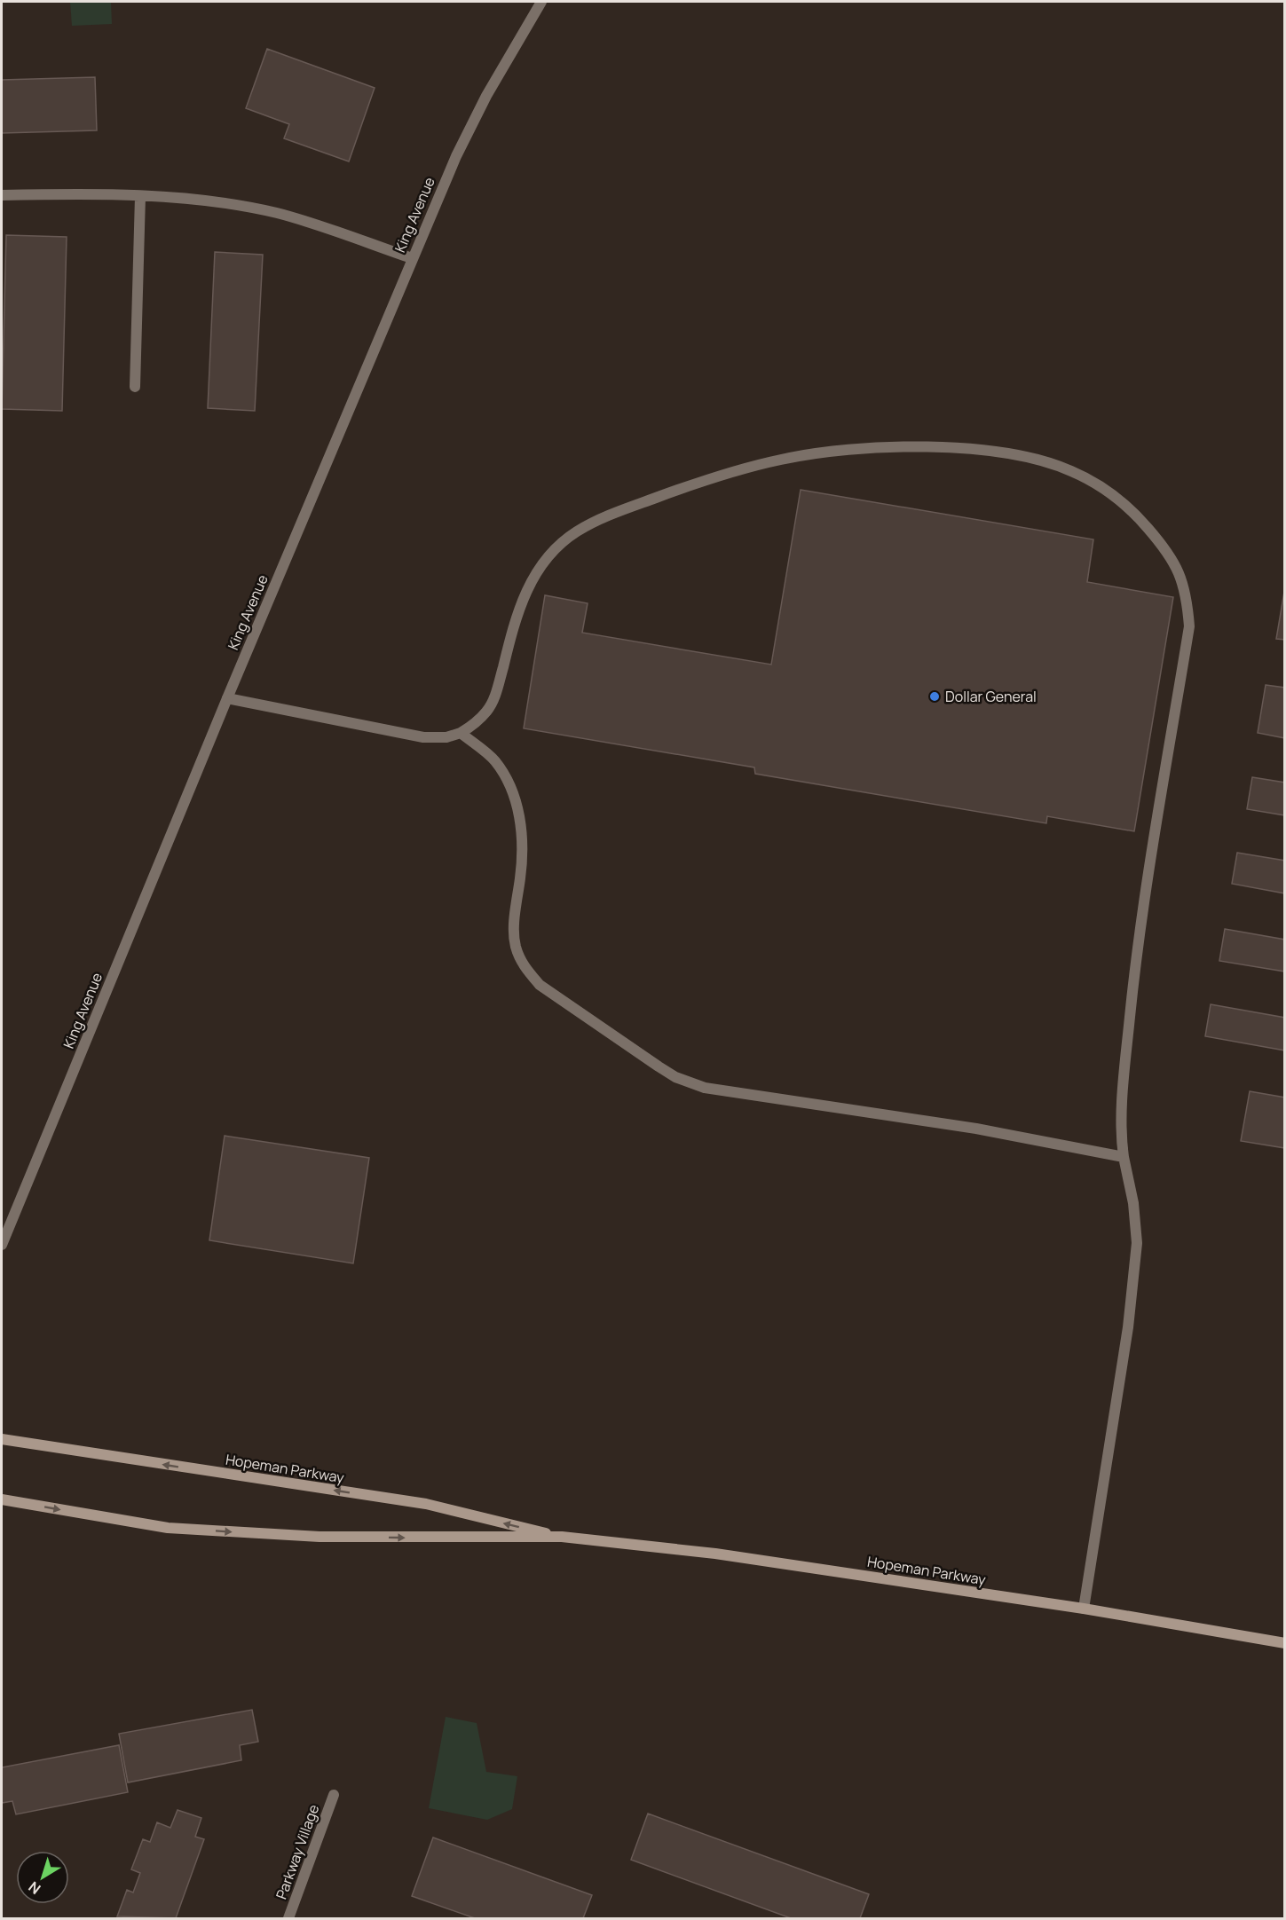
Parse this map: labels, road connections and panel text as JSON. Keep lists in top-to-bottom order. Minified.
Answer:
{"streets":{"main road":["Hopeman Parkway"],"street":["King Avenue","Parkway Village"]},"places":["Dollar General"],"north":"bottom left"}
